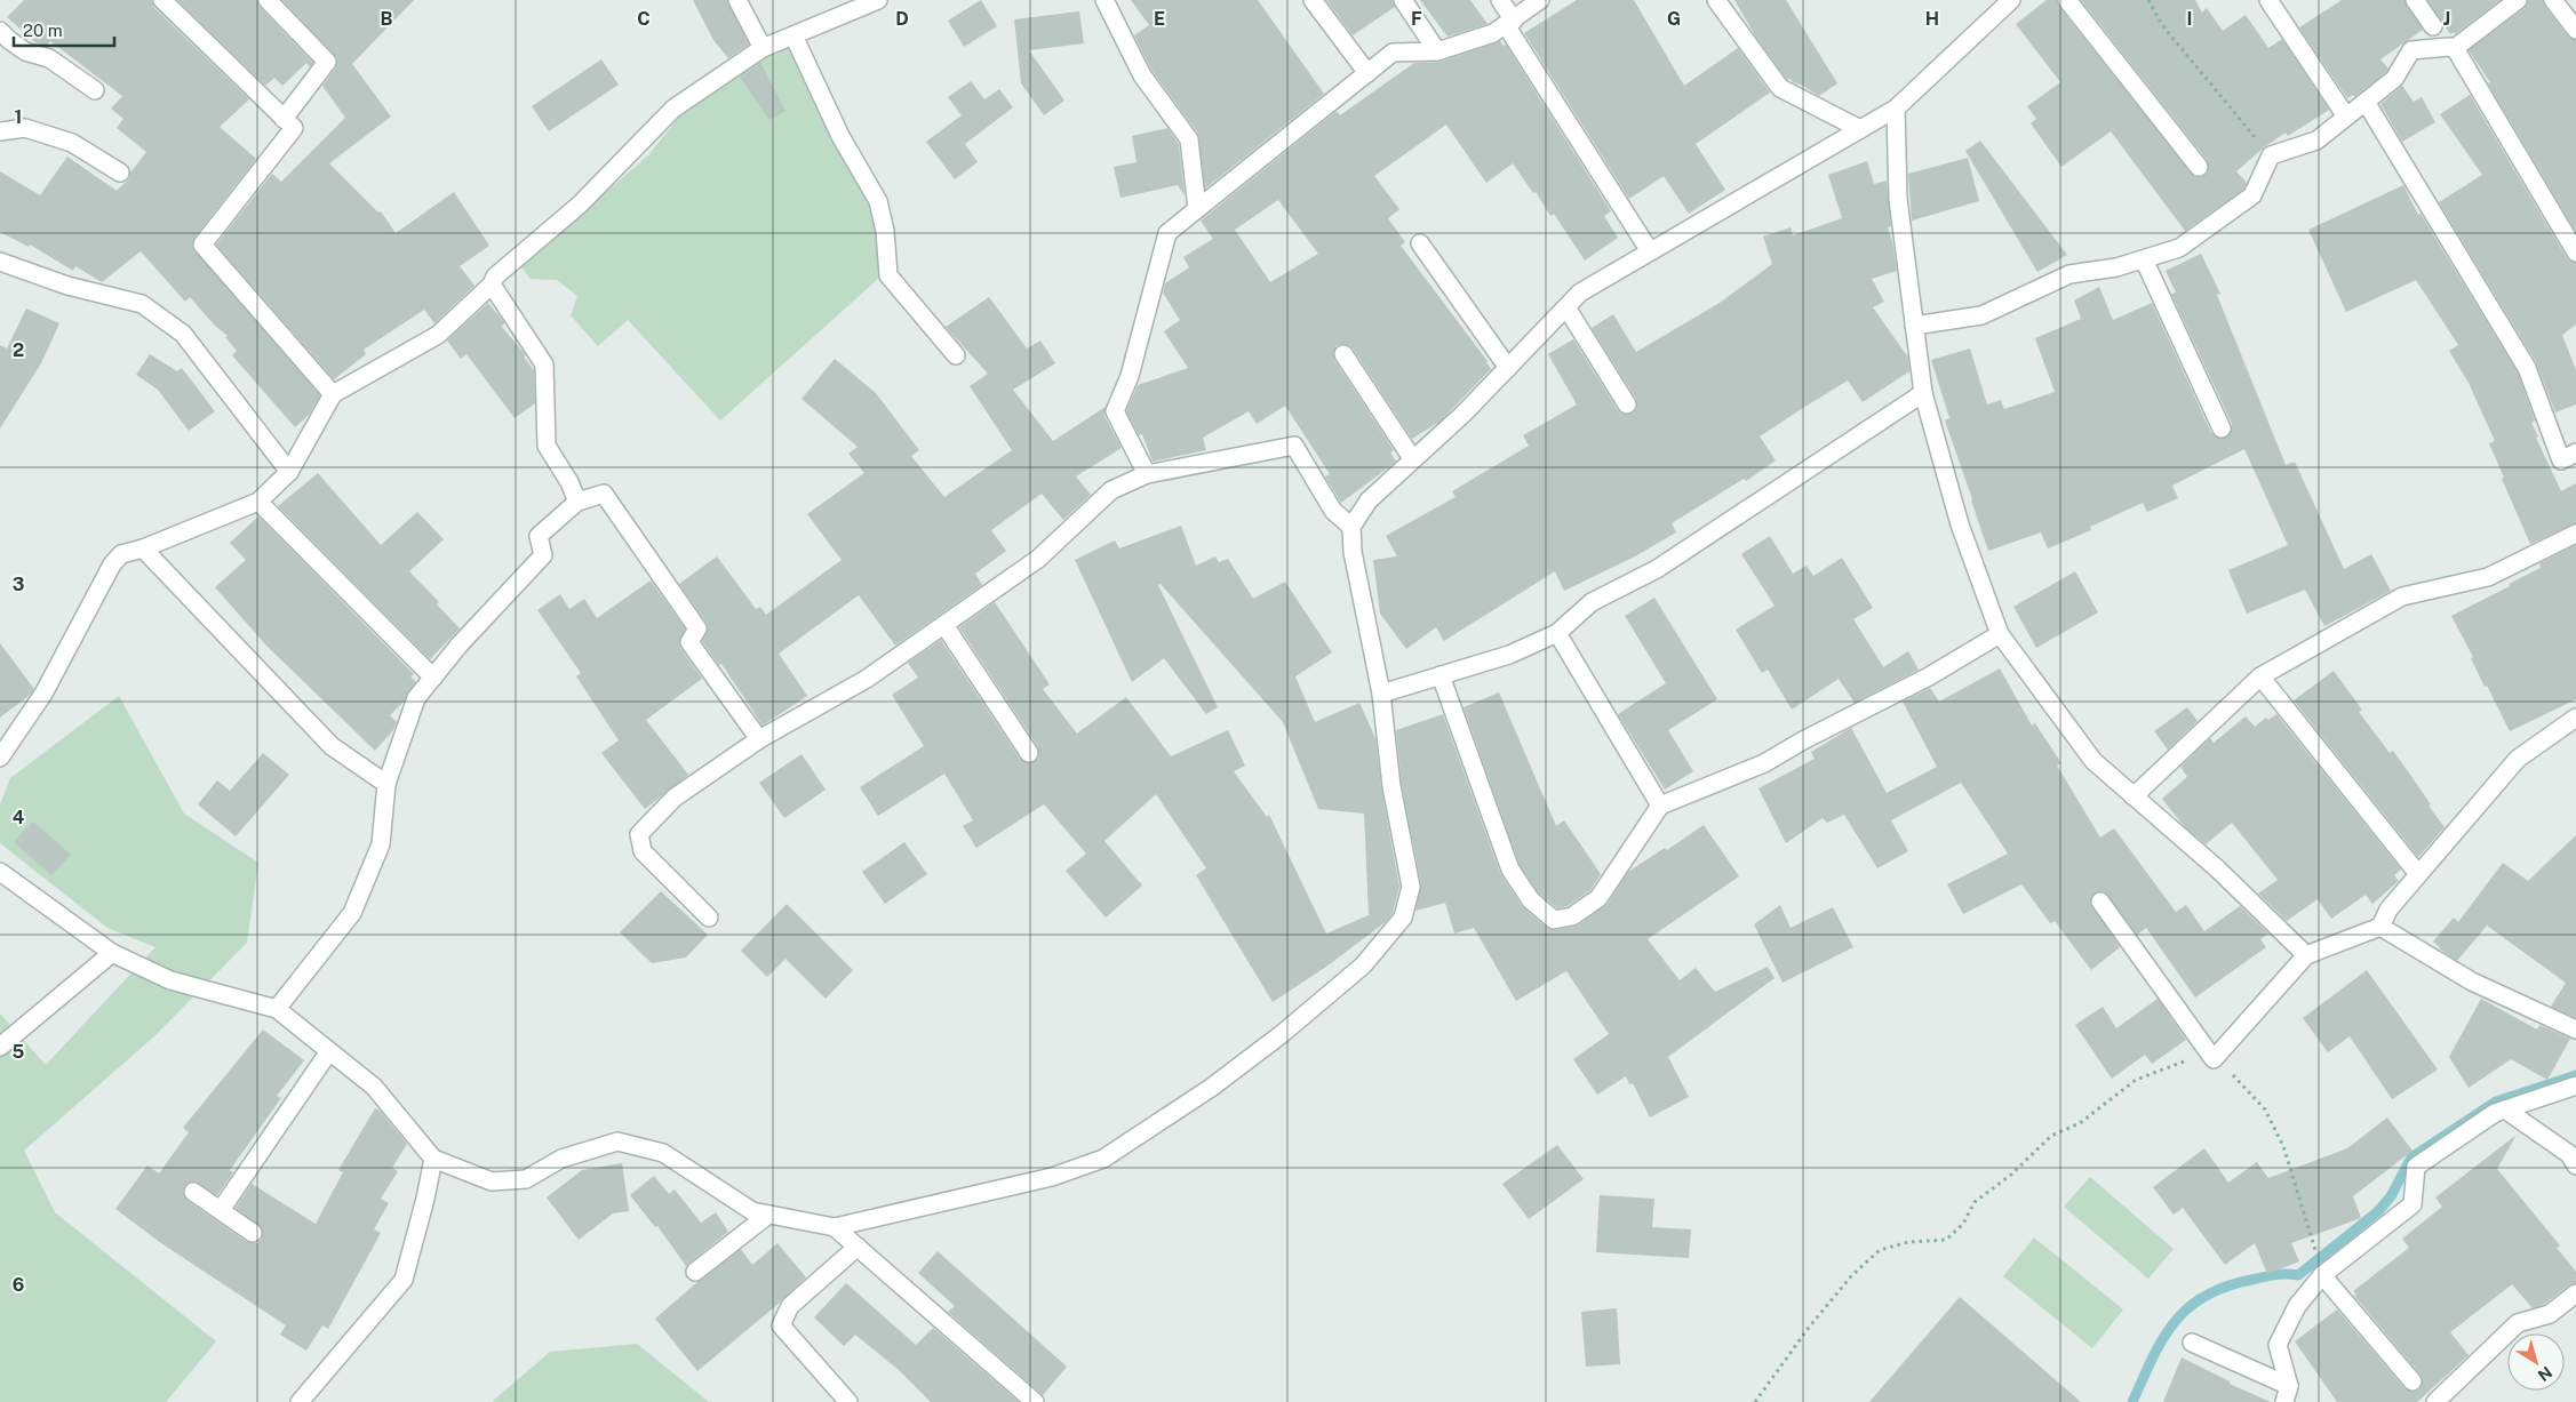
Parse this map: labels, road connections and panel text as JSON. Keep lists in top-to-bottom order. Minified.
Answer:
{"scale_bar":"20 m","north":"bottom right","grid":{"columns":["B","C","D","E","F","G","H","I","J"],"rows":["1","2","3","4","5","6"]}}
